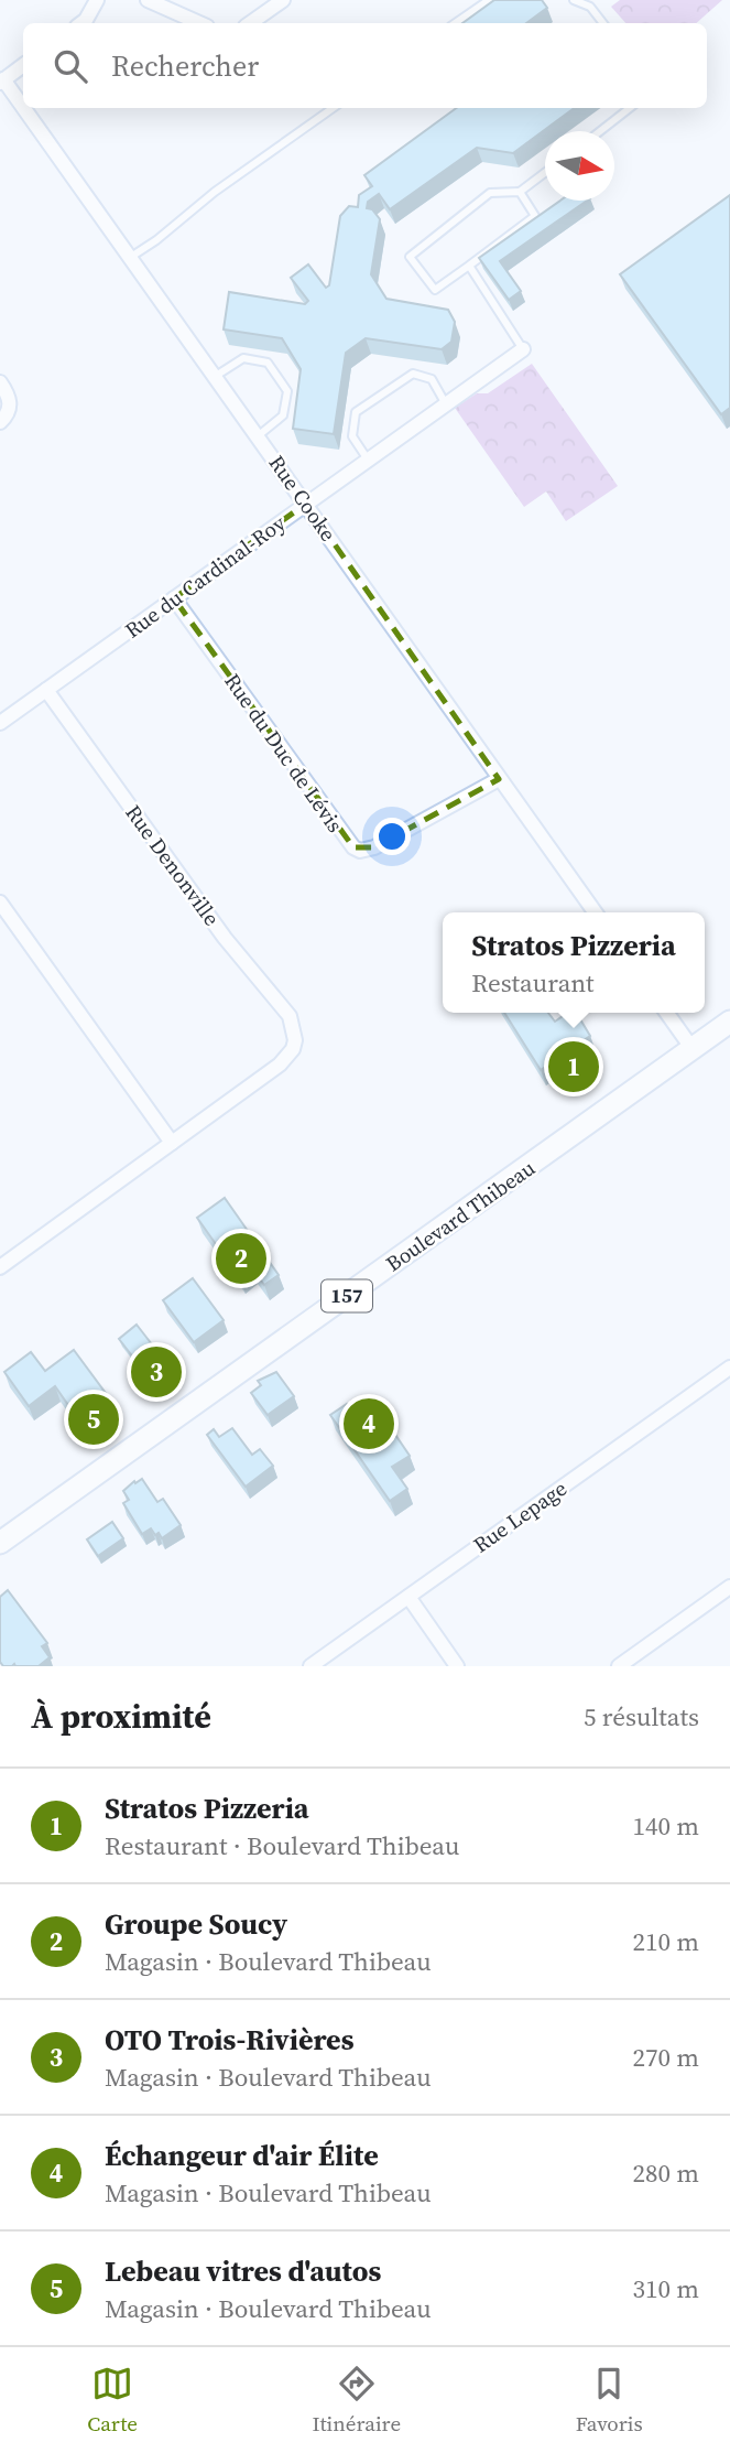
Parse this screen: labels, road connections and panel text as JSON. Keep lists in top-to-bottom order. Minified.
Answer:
{"streets":{"main road":["Boulevard Thibeau","157"],"street":["Rue Cooke","Rue du Cardinal-Roy","Rue du Duc de Lévis","Rue Denonville","Rue Lepage"]},"crossings":[["Rue Cooke","Rue du Cardinal-Roy"],["Rue Cooke","Rue du Duc de Lévis"],["Rue du Cardinal-Roy","Rue du Duc de Lévis"],["Rue du Cardinal-Roy","Rue Denonville"]],"north":"right","page":{"search":"Rechercher","popup":["Stratos Pizzeria","Restaurant"],"pins":["1","2","3","5","4"],"heading":["À proximité","5 résultats"],"list":[{"mark":"1","name":"Stratos Pizzeria","note":"Restaurant · Boulevard Thibeau","value":"140 m"},{"mark":"2","name":"Groupe Soucy","note":"Magasin · Boulevard Thibeau","value":"210 m"},{"mark":"3","name":"OTO Trois-Rivières","note":"Magasin · Boulevard Thibeau","value":"270 m"},{"mark":"4","name":"Échangeur d'air Élite","note":"Magasin · Boulevard Thibeau","value":"280 m"},{"mark":"5","name":"Lebeau vitres d'autos","note":"Magasin · Boulevard Thibeau","value":"310 m"}],"nav":["Carte","Itinéraire","Favoris"]}}
